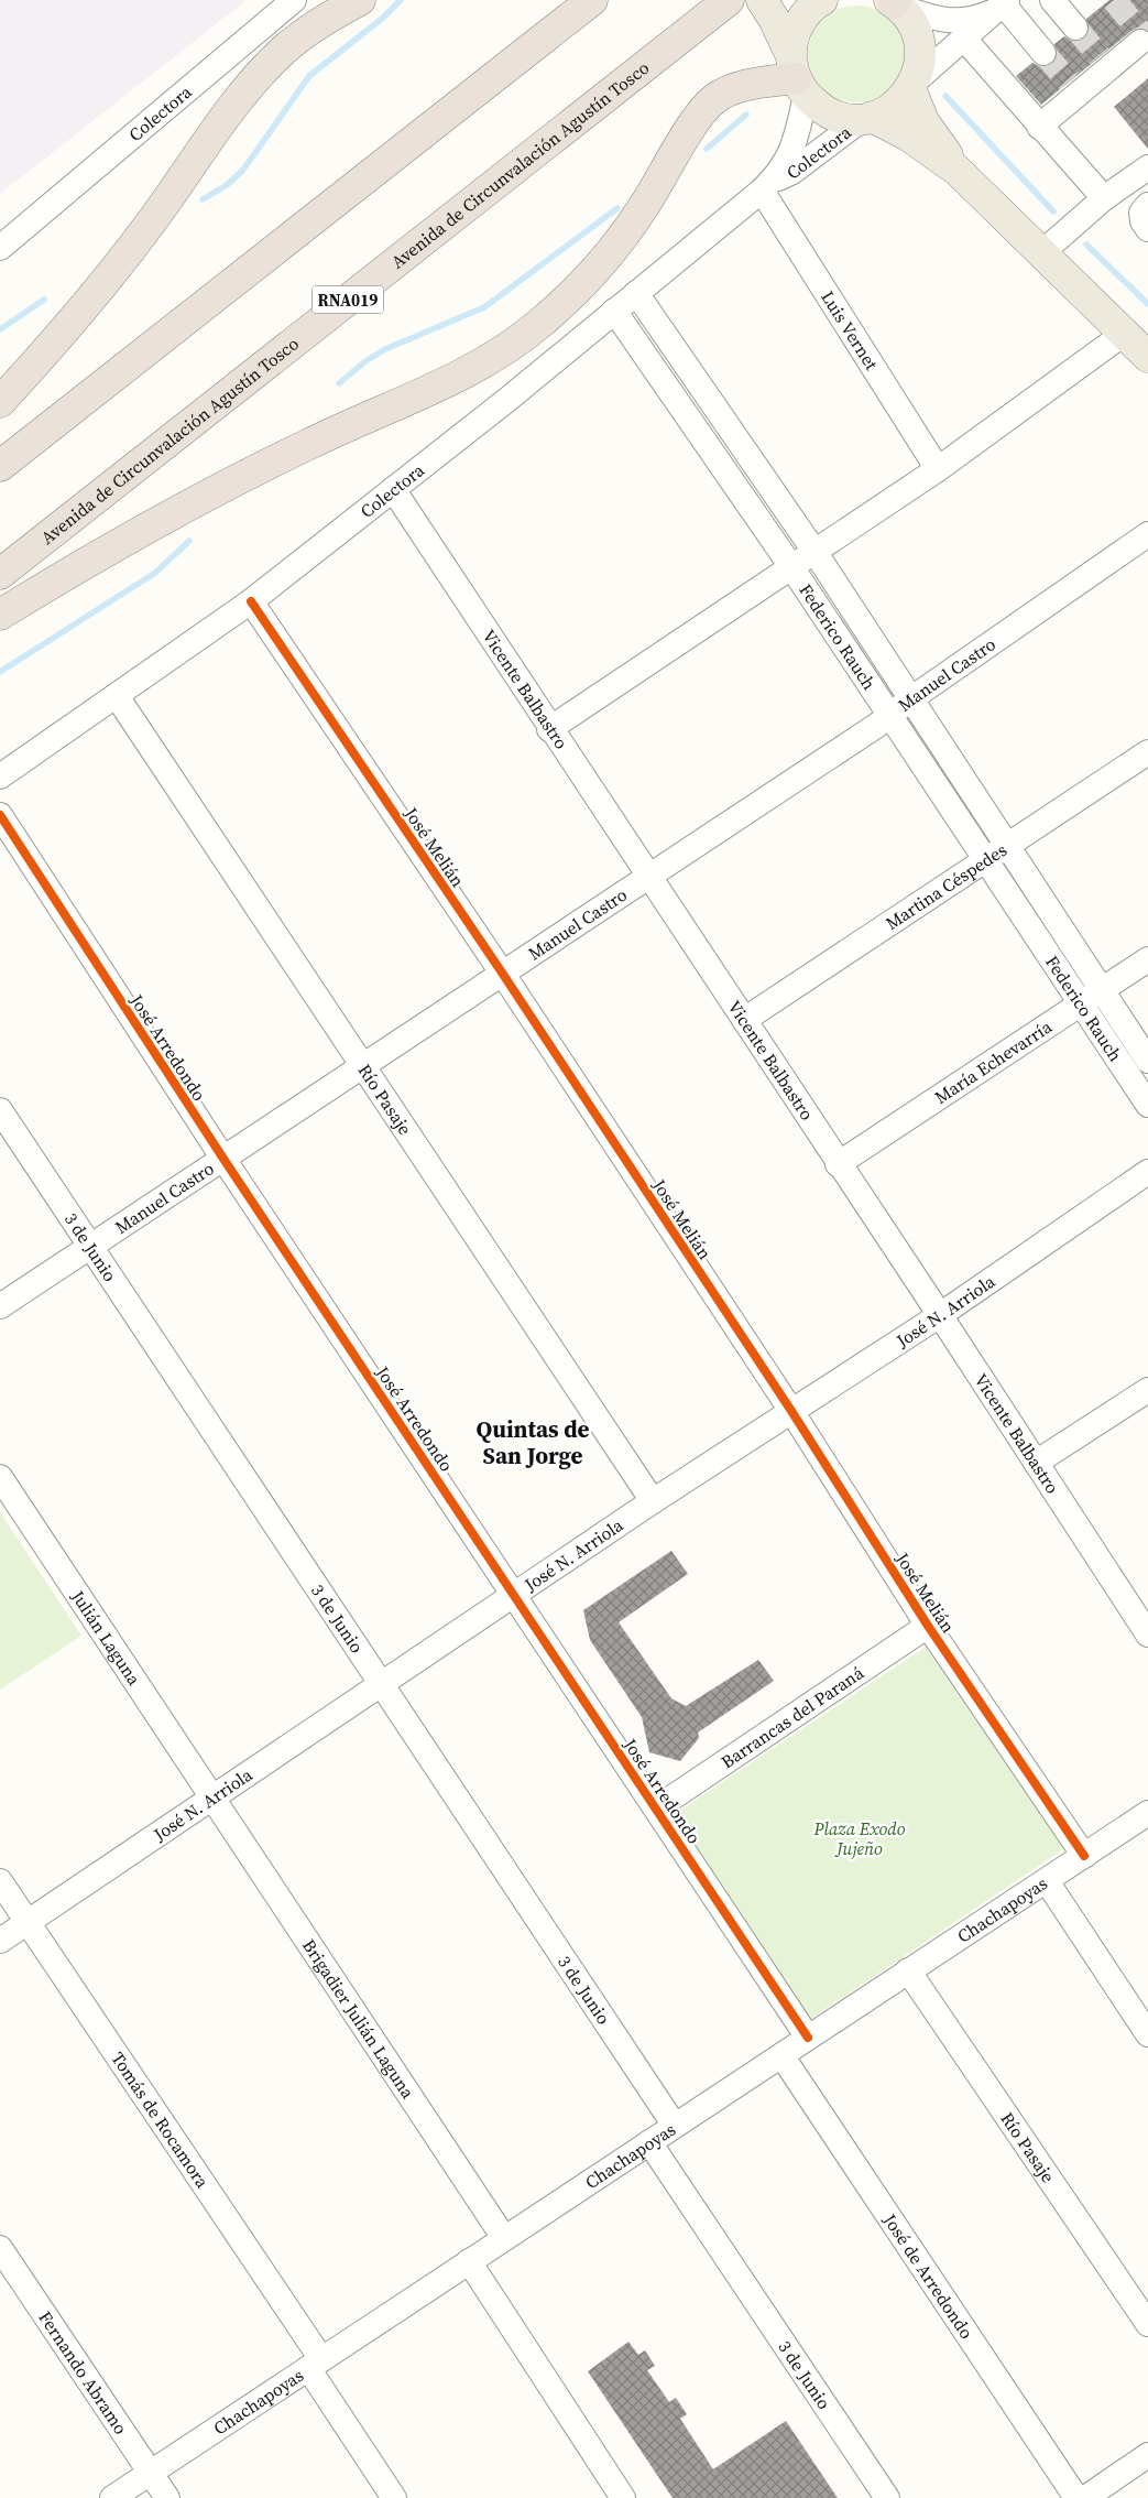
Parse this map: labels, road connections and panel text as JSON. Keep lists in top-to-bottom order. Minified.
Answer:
{"streets":{"highway":["Avenida de Circunvalación Agustín Tosco","RNA019"],"street":["Colectora","Luis Vernet","Federico Rauch","Manuel Castro","Vicente Balbastro","José Melián","Martina Céspedes","José Arredondo","María Echevarría","Río Pasaje","3 de Junio","José N. Arriola","Julián Laguna","Barrancas del Paraná","Chachapoyas","Brigadier Julián Laguna","Tomás de Rocamora","José de Arredondo","Fernando Abramo"]},"crossings":[["Colectora","Luis Vernet"],["Colectora","Federico Rauch"],["Colectora","Vicente Balbastro"],["Colectora","José Melián"],["Colectora","Río Pasaje"],["Federico Rauch","Manuel Castro"],["Federico Rauch","Martina Céspedes"],["Federico Rauch","María Echevarría"],["Manuel Castro","Vicente Balbastro"],["Manuel Castro","José Melián"],["Manuel Castro","José Arredondo"],["Manuel Castro","Río Pasaje"],["Manuel Castro","3 de Junio"],["Vicente Balbastro","Martina Céspedes"],["Vicente Balbastro","María Echevarría"],["Vicente Balbastro","José N. Arriola"],["José Melián","José N. Arriola"],["José Melián","Barrancas del Paraná"],["José Melián","Chachapoyas"],["José Arredondo","José N. Arriola"],["José Arredondo","Barrancas del Paraná"],["José Arredondo","Chachapoyas"],["Río Pasaje","José N. Arriola"],["Río Pasaje","Chachapoyas"],["3 de Junio","José N. Arriola"],["3 de Junio","Chachapoyas"],["José N. Arriola","Julián Laguna"],["José N. Arriola","Brigadier Julián Laguna"],["José N. Arriola","Tomás de Rocamora"],["Julián Laguna","Brigadier Julián Laguna"],["Chachapoyas","Brigadier Julián Laguna"],["Chachapoyas","Tomás de Rocamora"],["Chachapoyas","José de Arredondo"],["Chachapoyas","Fernando Abramo"]],"districts":["Quintas de San Jorge"],"parks":["Plaza Exodo Jujeño"]}
